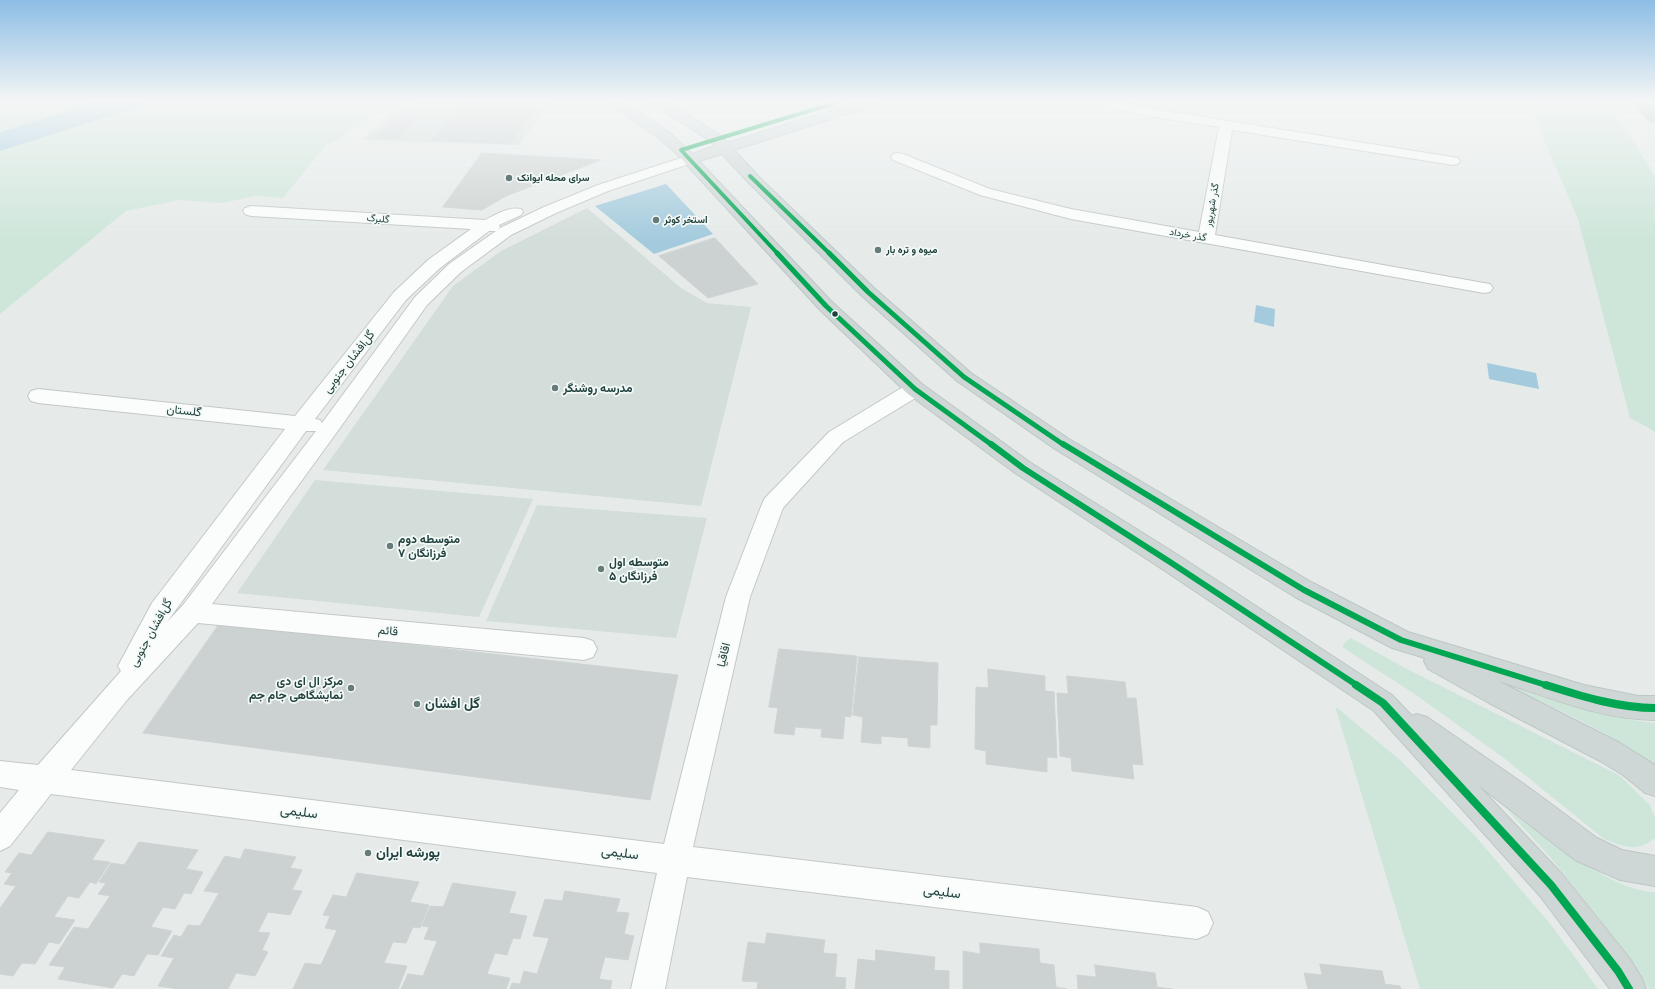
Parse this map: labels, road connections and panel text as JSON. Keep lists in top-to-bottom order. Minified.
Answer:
{"streets":{"street":["گذر شهریور","گلبرگ","گذر خرداد","گل‌افشان جنوبی","گلستان","قائم","اقاقیا","سلیمی"]},"crossings":[["گذر شهریور","گذر خرداد"],["گلبرگ","گل‌افشان جنوبی"],["گل‌افشان جنوبی","گلستان"],["گل‌افشان جنوبی","قائم"],["گل‌افشان جنوبی","سلیمی"],["اقاقیا","سلیمی"]],"places":["سرای محله ایوانک","استخر کوثر","میوه و تره بار","مدرسه روشنگر","متوسطه دوم فرزانگان ۷","متوسطه اول فرزانگان ۵","مرکز ال ای دی نمایشگاهی جام جم","گل افشان","پورشه ایران"]}
